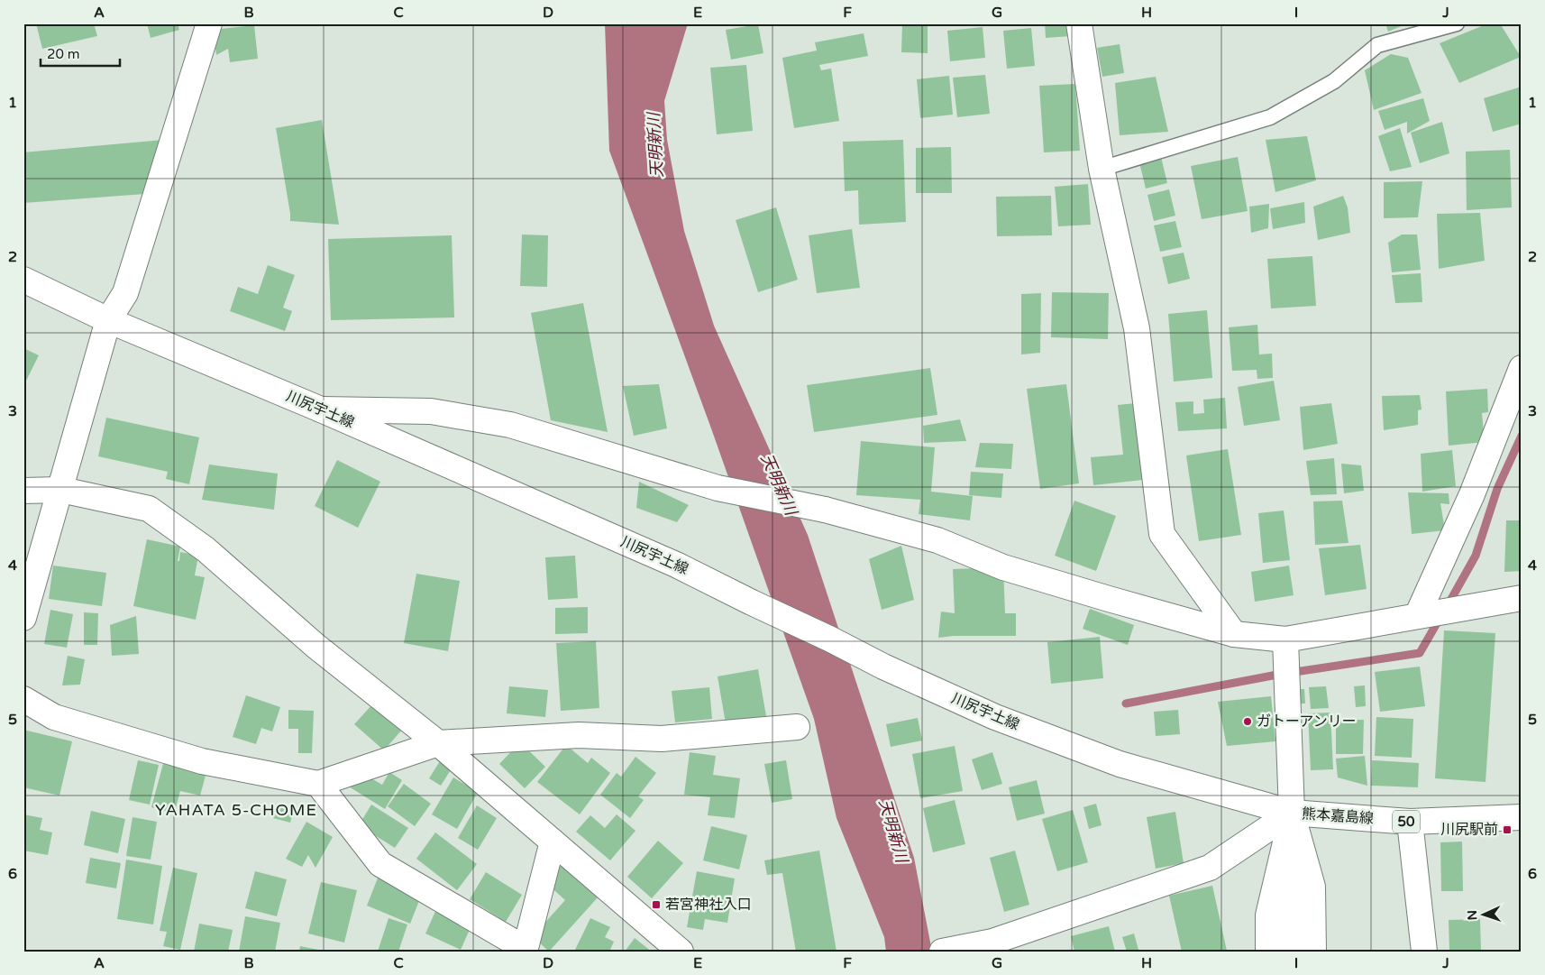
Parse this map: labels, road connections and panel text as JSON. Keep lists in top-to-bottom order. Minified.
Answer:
{"streets":{"street":["川尻宇土線","熊本嘉島線","50"]},"crossings":[["川尻宇土線","熊本嘉島線"]],"districts":["YAHATA 5-CHOME"],"water":["天明新川"],"places":{"other":["ガトーアンリー"],"transit":["川尻駅前","若宮神社入口"]},"scale_bar":"20 m","north":"left","grid":{"columns":["A","B","C","D","E","F","G","H","I","J"],"rows":["1","2","3","4","5","6"]}}
